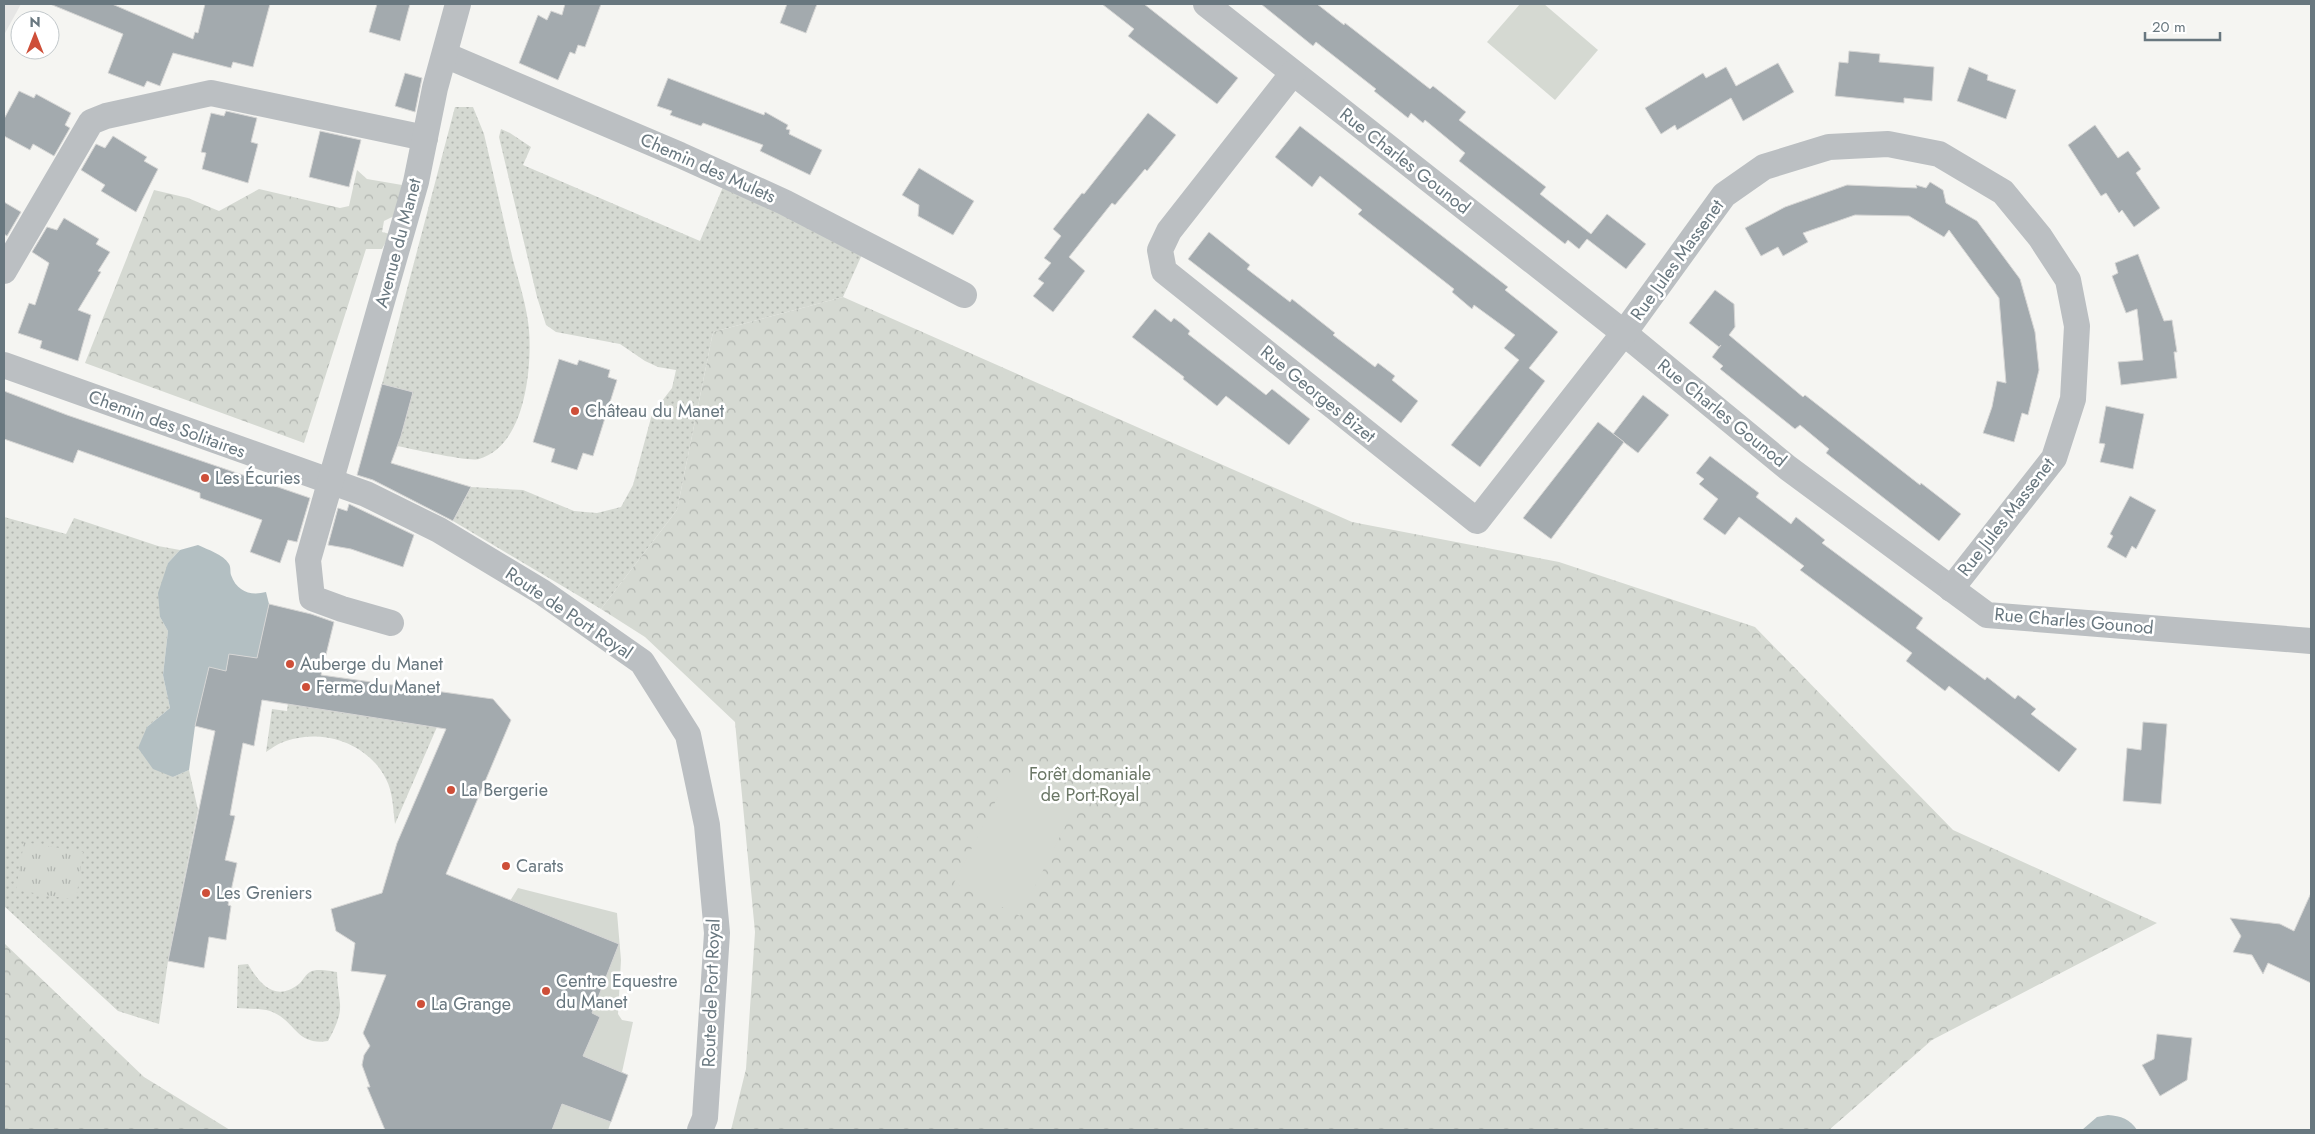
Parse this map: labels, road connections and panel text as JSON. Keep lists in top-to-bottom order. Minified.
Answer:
{"streets":{"street":["Rue Charles Gounod","Chemin des Mulets","Avenue du Manet","Rue Jules Massenet","Rue Georges Bizet","Chemin des Solitaires","Route de Port Royal"]},"crossings":[["Rue Charles Gounod","Rue Jules Massenet"],["Rue Charles Gounod","Rue Georges Bizet"],["Chemin des Mulets","Avenue du Manet"],["Avenue du Manet","Chemin des Solitaires"],["Avenue du Manet","Route de Port Royal"],["Rue Jules Massenet","Rue Georges Bizet"],["Chemin des Solitaires","Route de Port Royal"]],"parks":["Forêt domaniale de Port-Royal"],"places":["Château du Manet","Les Écuries","Auberge du Manet","Ferme du Manet","La Bergerie","Carats","Les Greniers","Centre Equestre du Manet","La Grange"],"scale_bar":"20 m","north":"top"}
